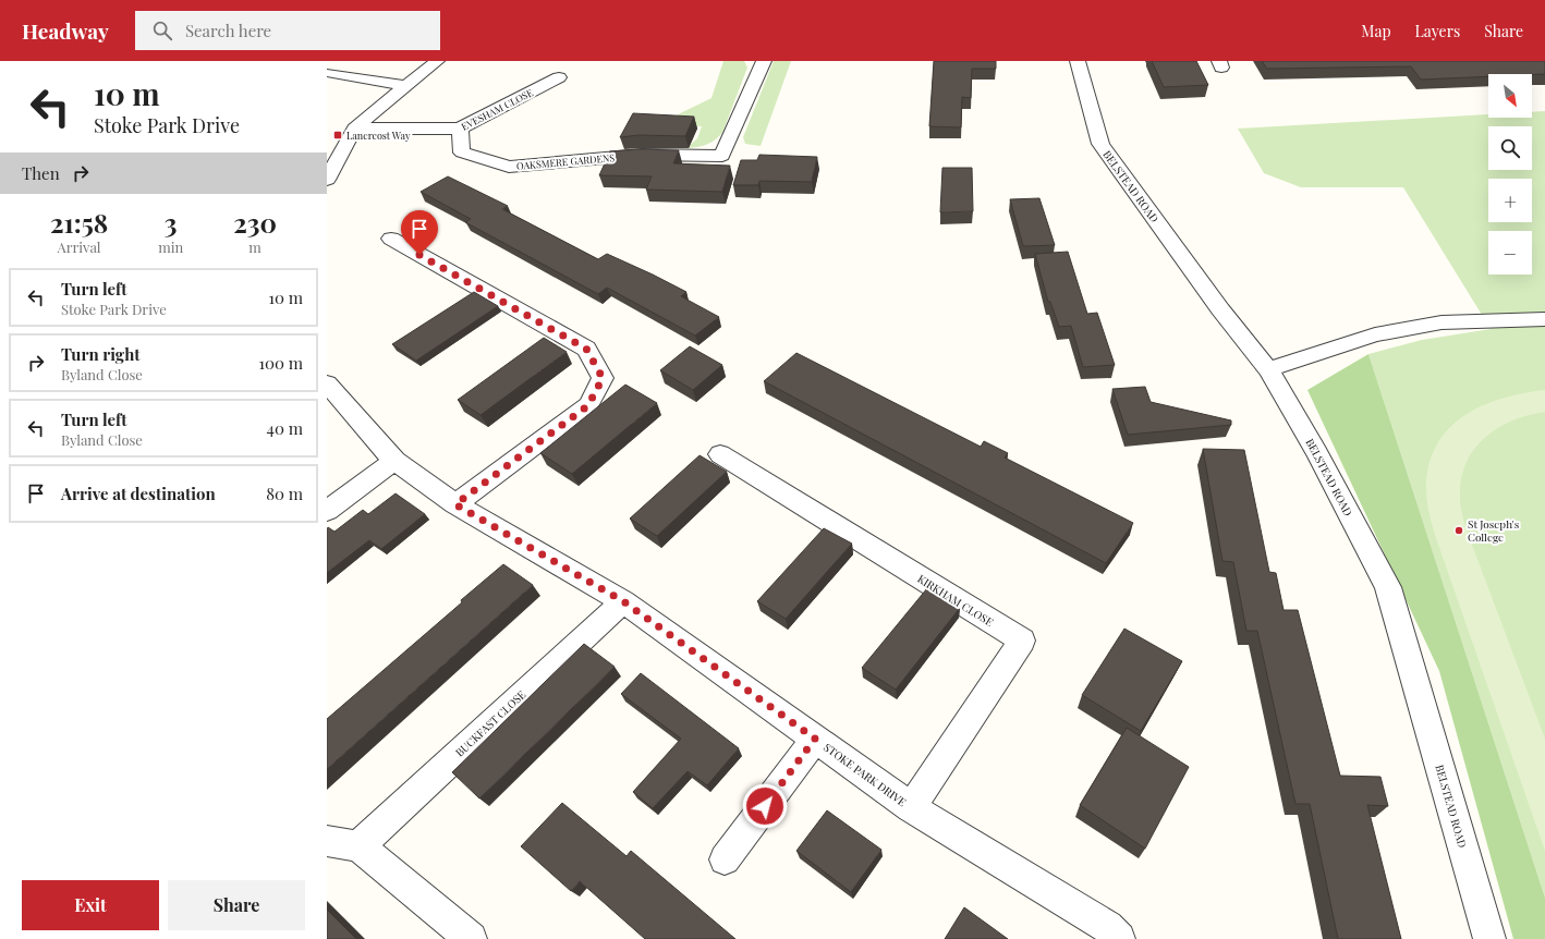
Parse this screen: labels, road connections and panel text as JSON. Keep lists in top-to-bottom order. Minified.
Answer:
{"streets":{"street":["EVESHAM CLOSE","OAKSMERE GARDENS","BELSTEAD ROAD","KIRKHAM CLOSE","BUCKFAST CLOSE","STOKE PARK DRIVE"]},"crossings":[["EVESHAM CLOSE","OAKSMERE GARDENS"],["KIRKHAM CLOSE","STOKE PARK DRIVE"],["BUCKFAST CLOSE","STOKE PARK DRIVE"]],"places":{"transit":["Lanercost Way"],"other":["St Joseph's College"]},"north":"bottom right","page":{"header":"Headway","search":"Search here","nav":["Map","Layers","Share"],"turn":["10 m","Stoke Park Drive"],"map_buttons":["+","−"],"then":"Then","eta":["21:58","Arrival","3","min","230","m"],"list":[{"name":"Turn left","note":"Stoke Park Drive","value":"10 m"},{"name":"Turn right","note":"Byland Close","value":"100 m"},{"name":"Turn left","note":"Byland Close","value":"40 m"},{"name":"Arrive at destination","value":"80 m"}],"buttons":["Exit","Share"]}}
